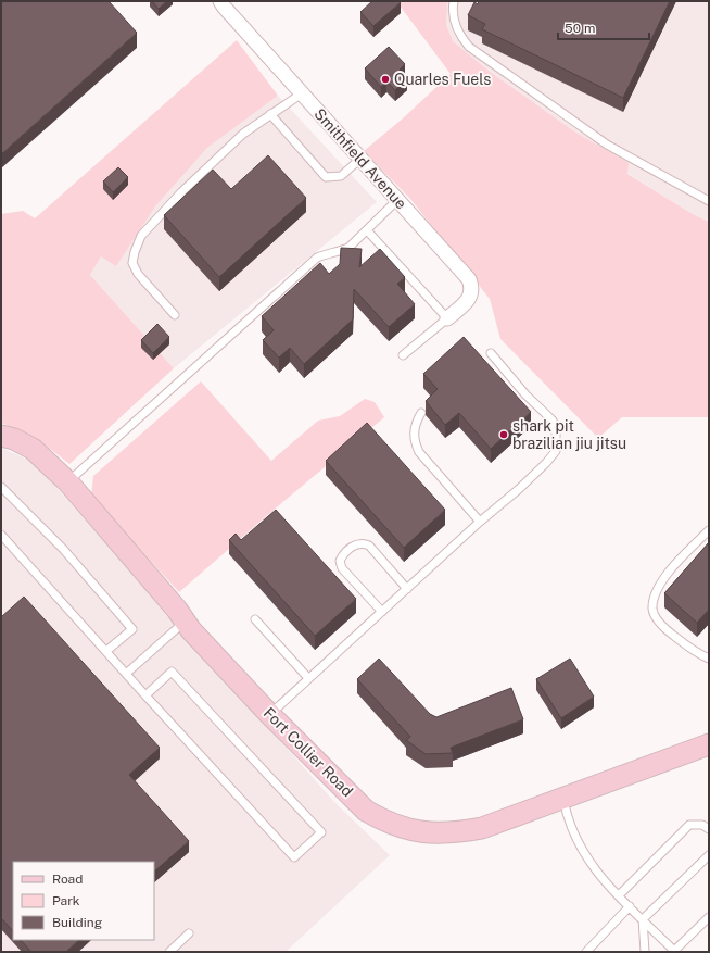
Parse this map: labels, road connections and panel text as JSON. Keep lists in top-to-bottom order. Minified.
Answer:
{"streets":{"street":["Smithfield Avenue","Fort Collier Road"]},"places":["Quarles Fuels","shark pit brazilian jiu jitsu"],"legend":["Road","Park","Building"],"scale_bar":"50 m"}
